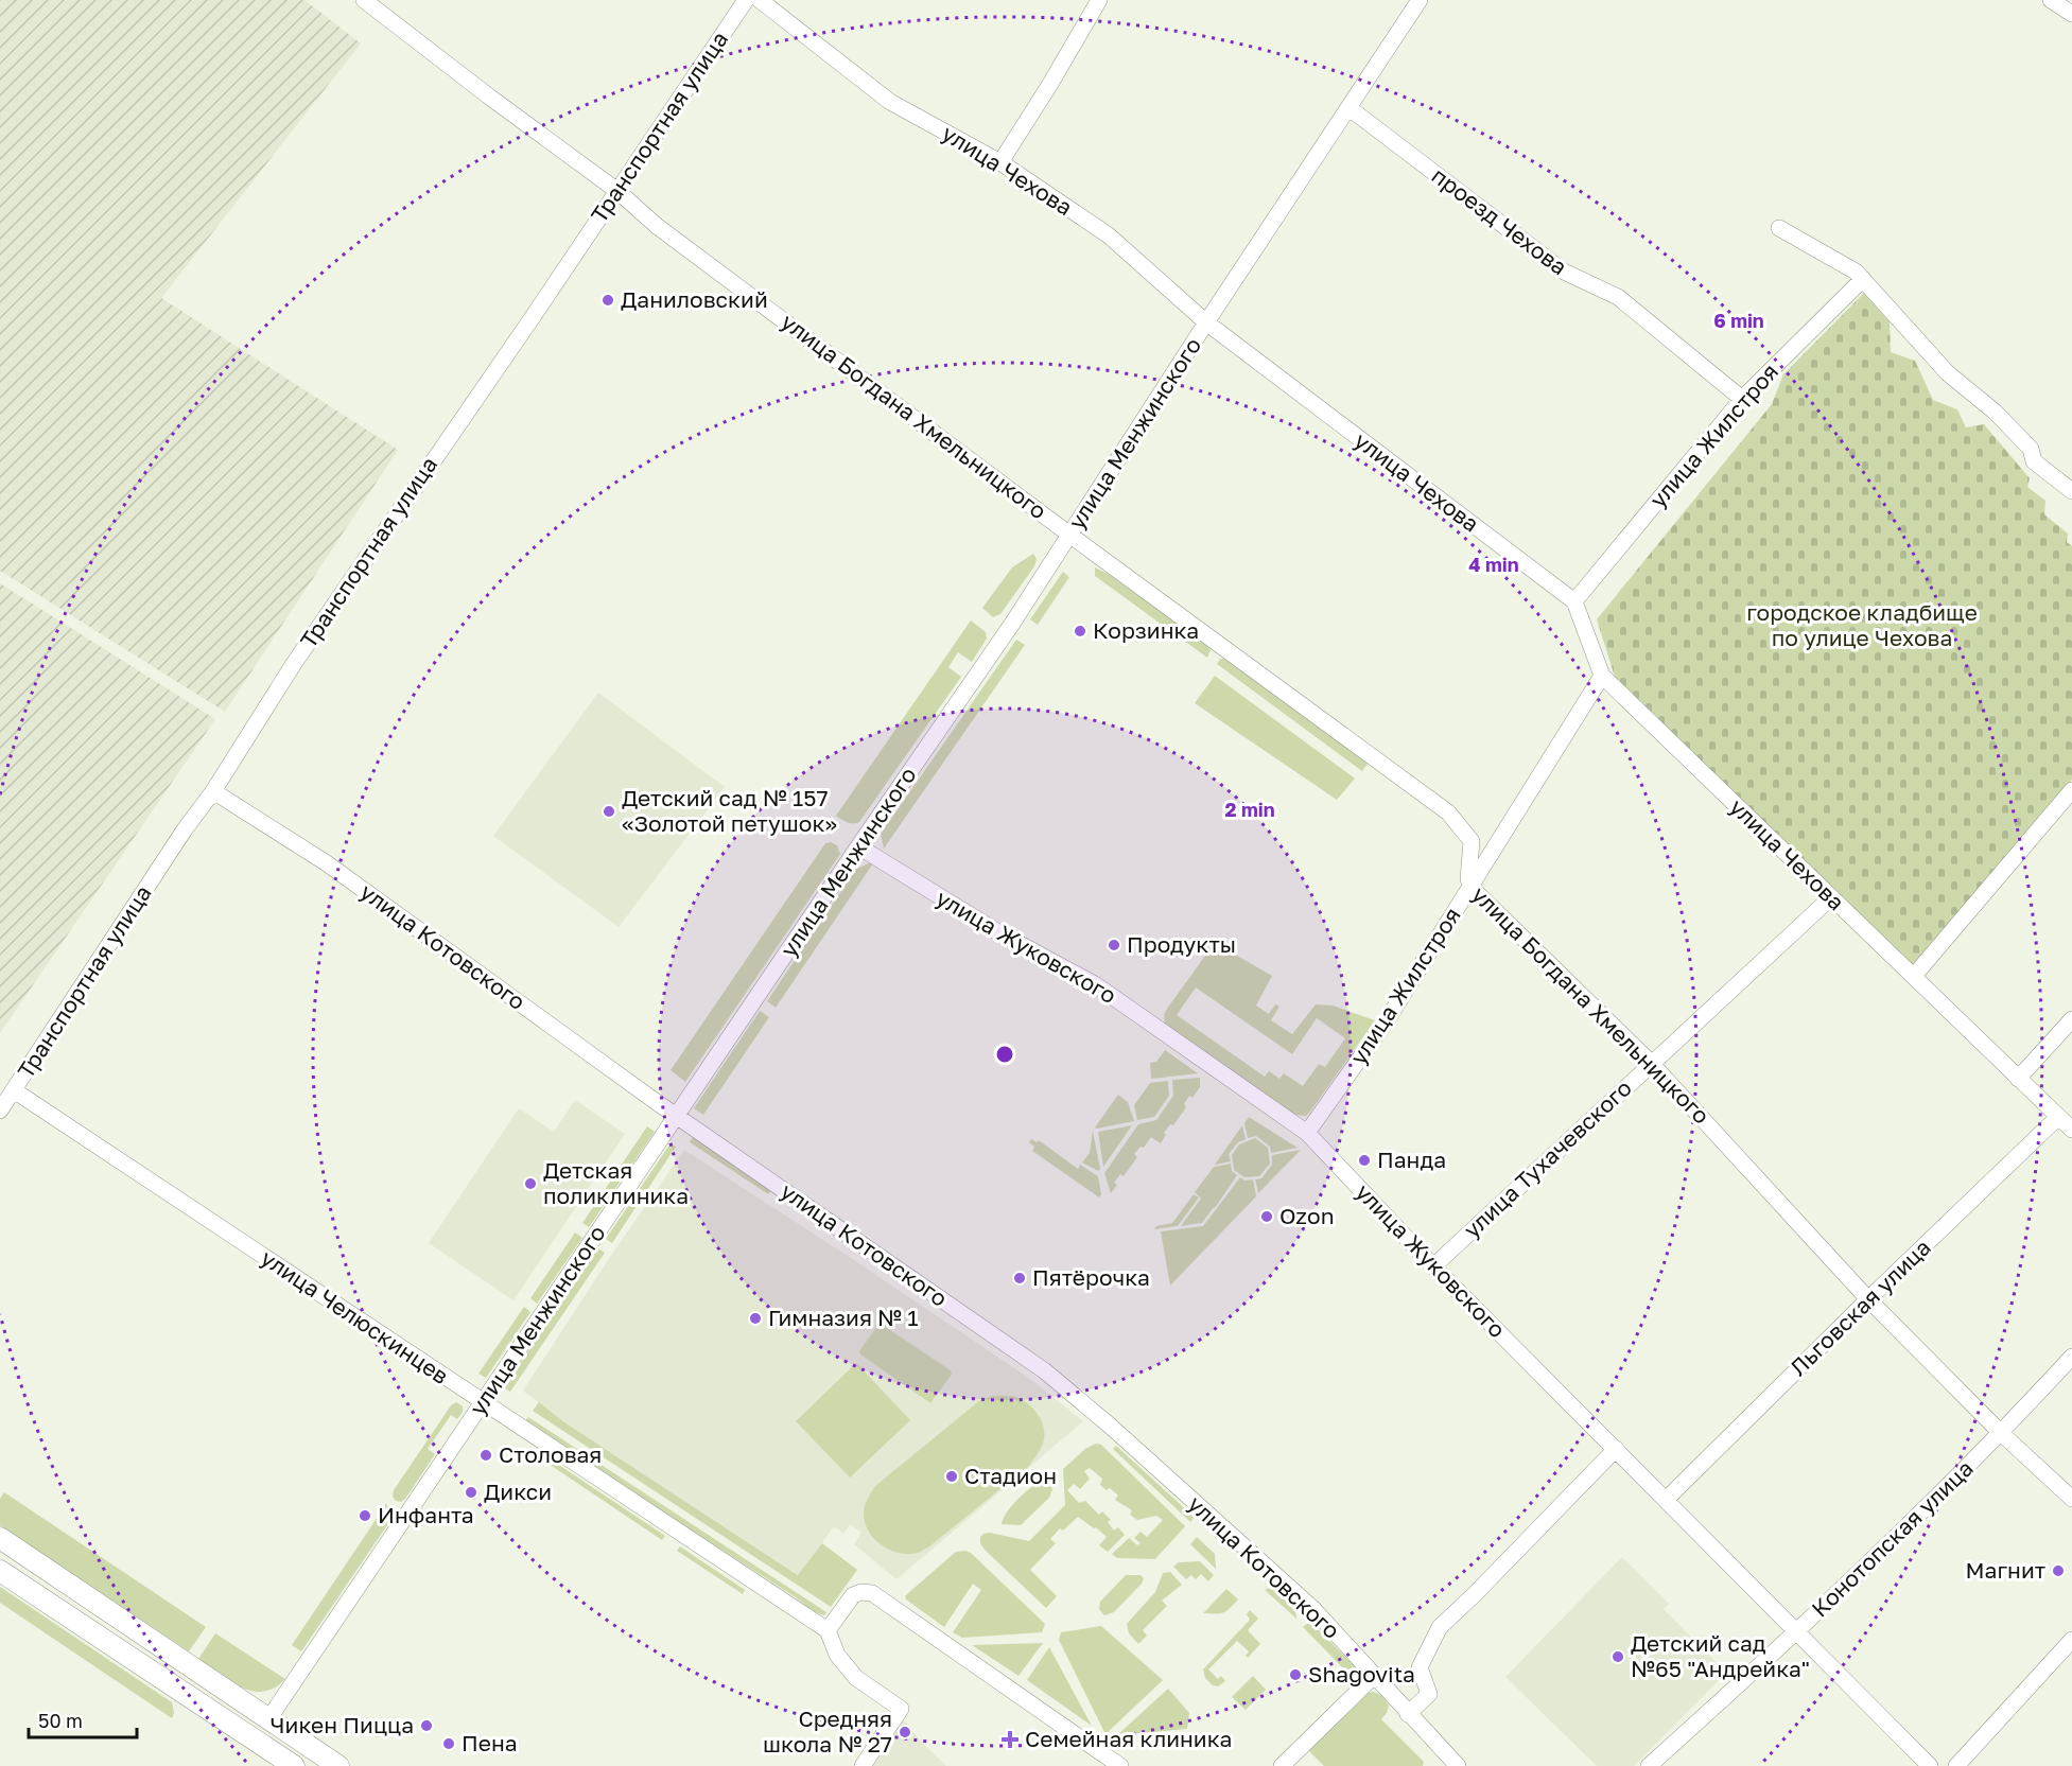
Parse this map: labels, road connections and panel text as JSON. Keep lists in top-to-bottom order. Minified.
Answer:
{"streets":{"street":["Транспортная улица","улица Чехова","проезд Чехова","улица Богдана Хмельницкого","улица Менжинского","улица Жилстроя","улица Котовского","улица Жуковского","улица Тухачевского","Льговская улица","улица Челюскинцев","Конотопская улица"]},"crossings":[["Транспортная улица","улица Богдана Хмельницкого"],["Транспортная улица","улица Котовского"],["Транспортная улица","улица Челюскинцев"],["улица Чехова","улица Менжинского"],["улица Чехова","улица Жилстроя"],["улица Чехова","улица Тухачевского"],["улица Чехова","Льговская улица"],["проезд Чехова","улица Менжинского"],["проезд Чехова","улица Жилстроя"],["улица Богдана Хмельницкого","улица Менжинского"],["улица Богдана Хмельницкого","улица Жилстроя"],["улица Богдана Хмельницкого","улица Тухачевского"],["улица Богдана Хмельницкого","Льговская улица"],["улица Богдана Хмельницкого","Конотопская улица"],["улица Менжинского","улица Котовского"],["улица Менжинского","улица Жуковского"],["улица Менжинского","улица Челюскинцев"],["улица Жилстроя","улица Жуковского"],["улица Жуковского","улица Тухачевского"],["улица Жуковского","Льговская улица"],["улица Жуковского","Конотопская улица"]],"parks":["городское кладбище по улице Чехова"],"places":{"other":["Даниловский","Корзинка","Детский сад № 157 «Золотой петушок»","Продукты","Панда","Детская поликлиника","Ozon","Пятёрочка","Гимназия № 1","Столовая","Стадион","Дикси","Инфанта","Магнит","Детский сад №65 \"Андрейка\"","Shagovita","Чикен Пицца","Средняя школа № 27","Пена"],"health":["Семейная клиника"]},"scale_bar":"50 m","rings":["6 min","4 min","2 min"]}
